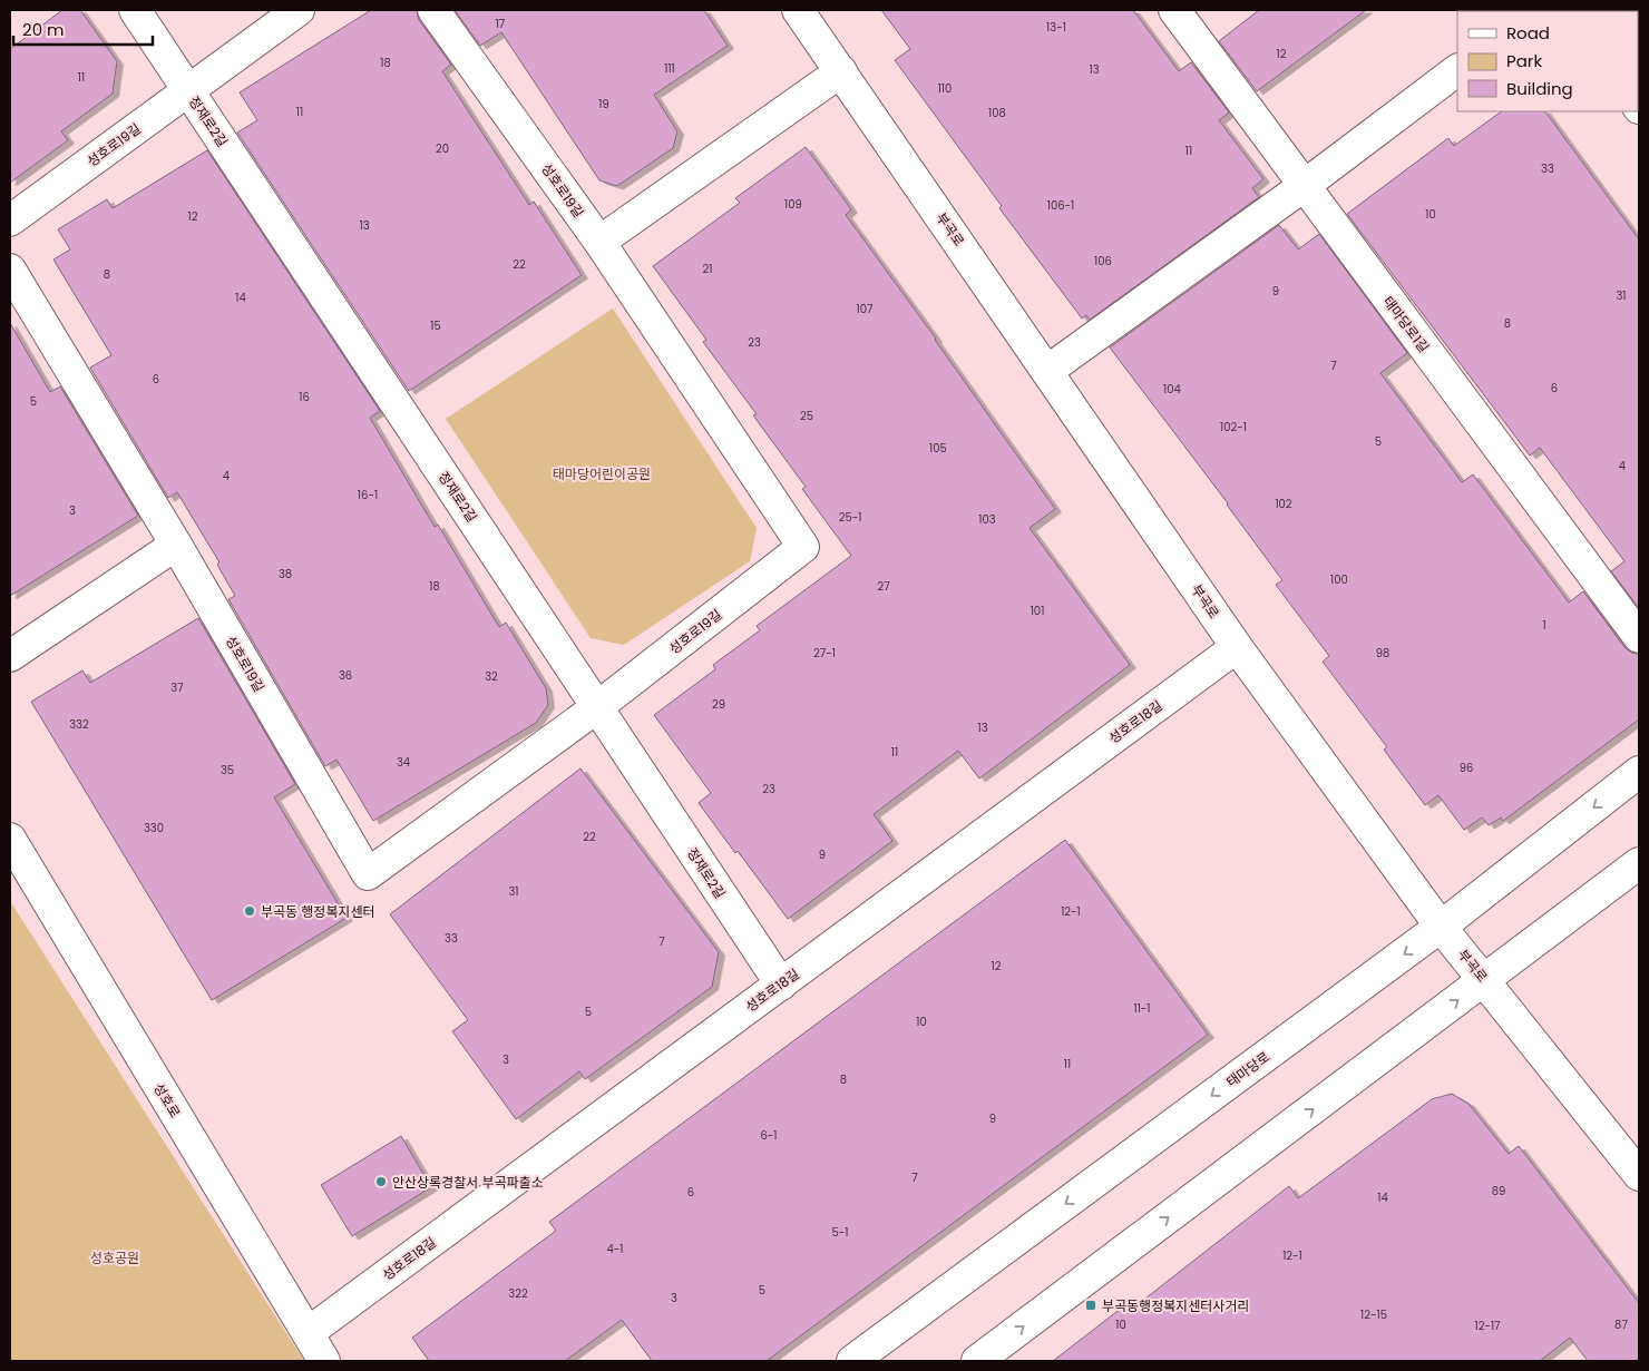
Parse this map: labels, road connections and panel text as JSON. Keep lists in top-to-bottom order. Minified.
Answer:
{"streets":{"street":["정재로2길","성호로19길","부곡로","태마당로1길","성호로18길","태마당로","성호로"]},"crossings":[["정재로2길","성호로19길"],["정재로2길","성호로18길"],["부곡로","성호로18길"],["부곡로","태마당로"],["성호로18길","성호로"]],"parks":["태마당어린이공원","성호공원"],"places":{"other":["부곡동 행정복지센터","안산상록경찰서 부곡파출소"],"transit":["부곡동행정복지센터사거리"]},"house_numbers":["17","13-1","12","18","111","13","11","110","19","11","108","20","11","33","109","106-1","10","12","13","106","22","21","8","9","31","14","107","8","15","23","7","6","6","104","16","5","25","102-1","5","105","4","4","16-1","102","3","25-1","103","38","100","18","27","101","1","27-1","98","36","32","37","29","332","13","11","34","96","35","23","330","22","9","31","12-1","33","7","12","11-1","5","10","3","11","8","9","6-1","7","89","6","14","5-1","4-1","12-1","5","322","3","12-15","10","87","12-17"],"legend":["Road","Park","Building"],"scale_bar":"20 m"}
